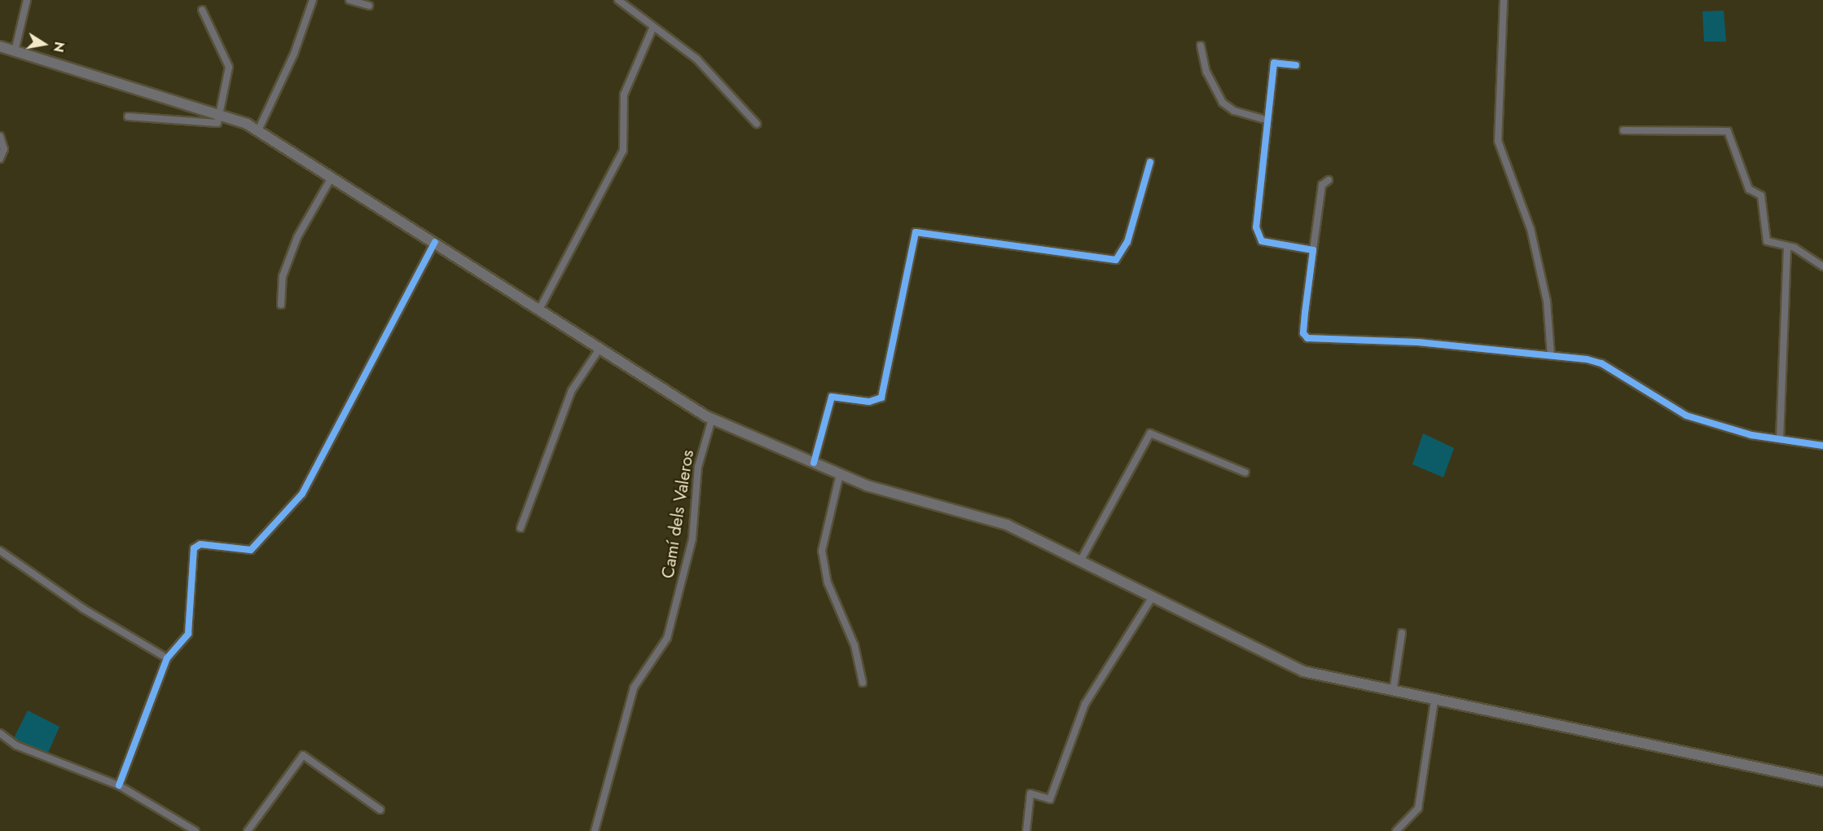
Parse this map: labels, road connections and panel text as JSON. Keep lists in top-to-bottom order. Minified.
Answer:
{"streets":{"street":["Camí dels Valeros"]},"north":"right"}
